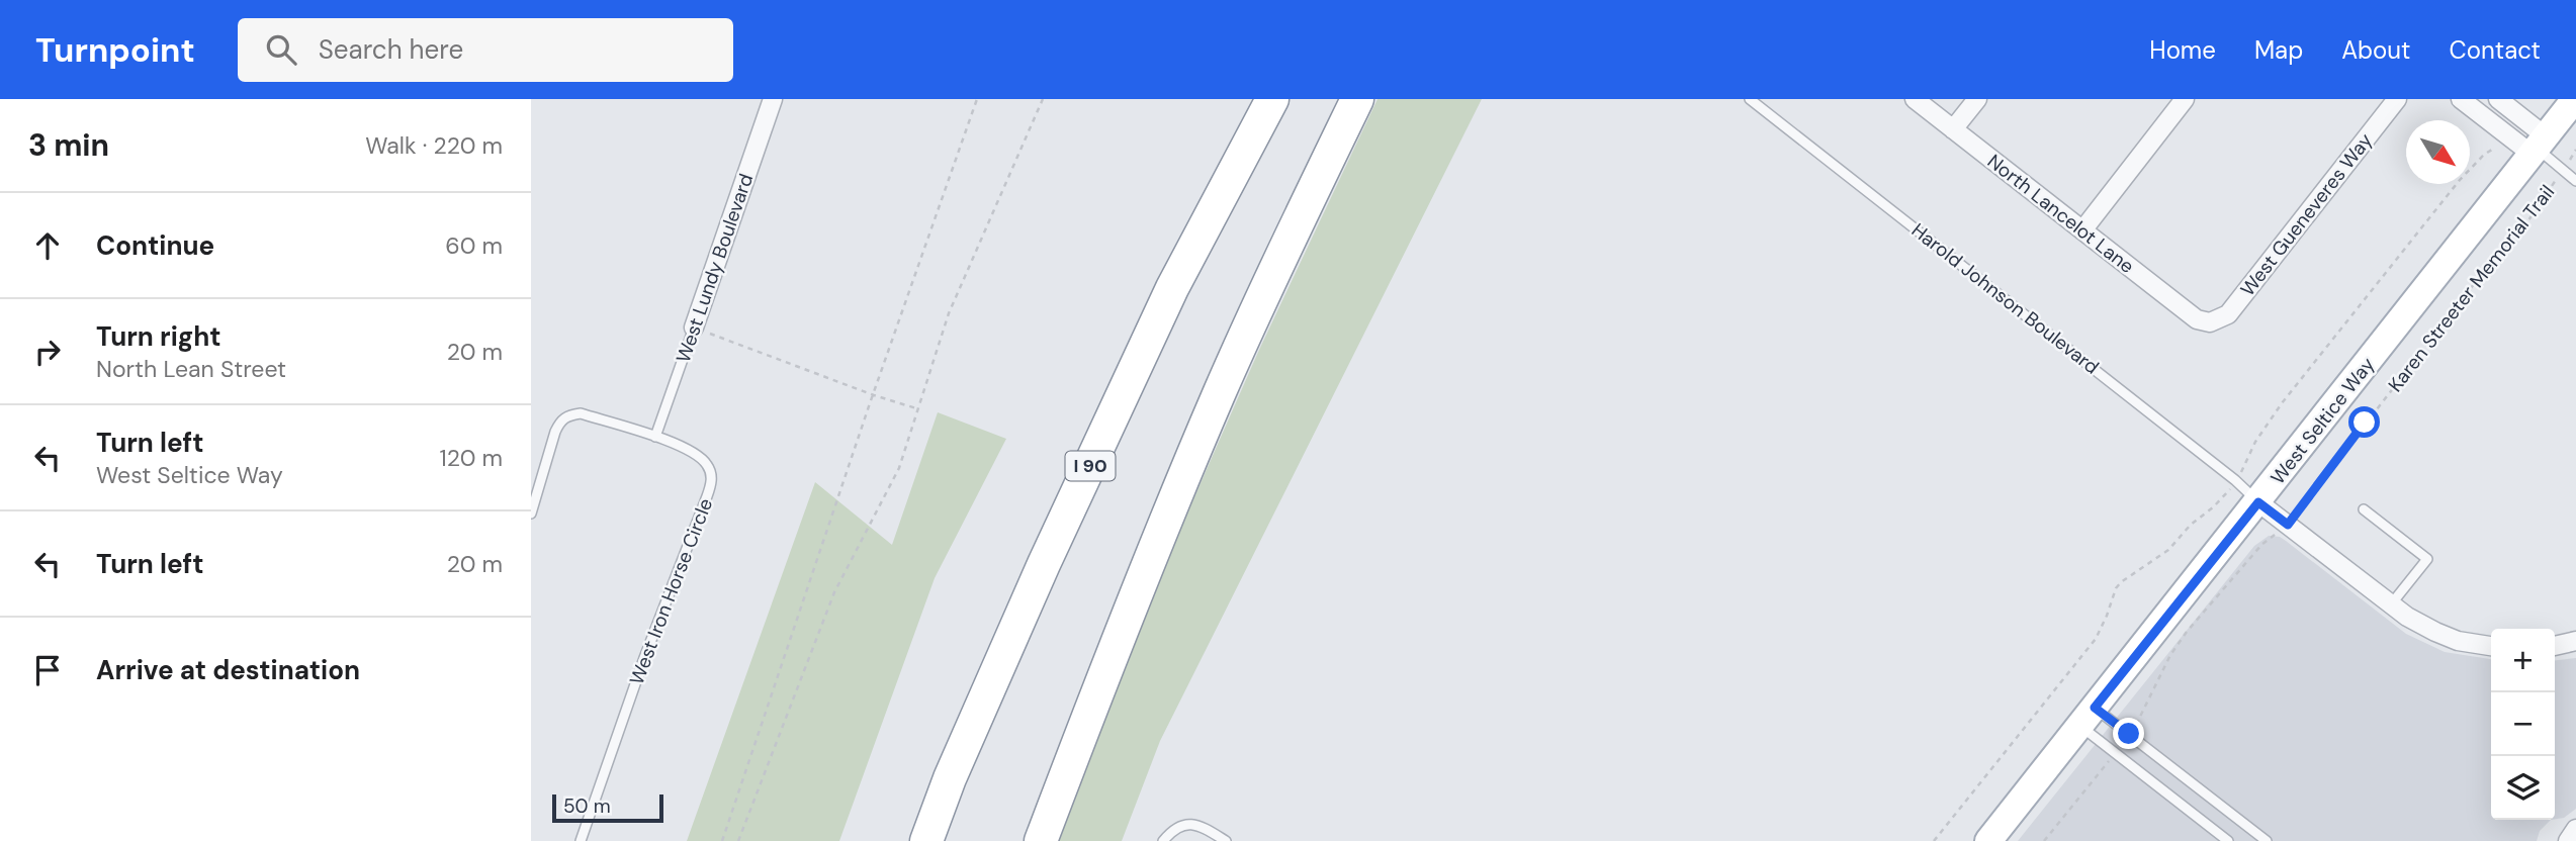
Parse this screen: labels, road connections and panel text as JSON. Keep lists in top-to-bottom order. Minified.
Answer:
{"streets":{"highway":["I 90"],"main road":["West Seltice Way"],"street":["North Lancelot Lane","West Gueneveres Way","West Lundy Boulevard"],"lane":["Harold Johnson Boulevard","West Iron Horse Circle"],"path":["Karen Streeter Memorial Trail"]},"crossings":[["North Lancelot Lane","West Gueneveres Way"],["West Lundy Boulevard","West Iron Horse Circle"],["Harold Johnson Boulevard","West Seltice Way"]],"scale_bar":"50 m","north":"bottom right","page":{"header":"Turnpoint","search":"Search here","nav":["Home","Map","About","Contact"],"heading":["3 min","Walk · 220 m"],"list":[["Continue","60 m"],["Turn right","North Lean Street","20 m"],["Turn left","West Seltice Way","120 m"],["Turn left","20 m"],"Arrive at destination"],"map_buttons":["+","−"],"scale":"50 m"}}
